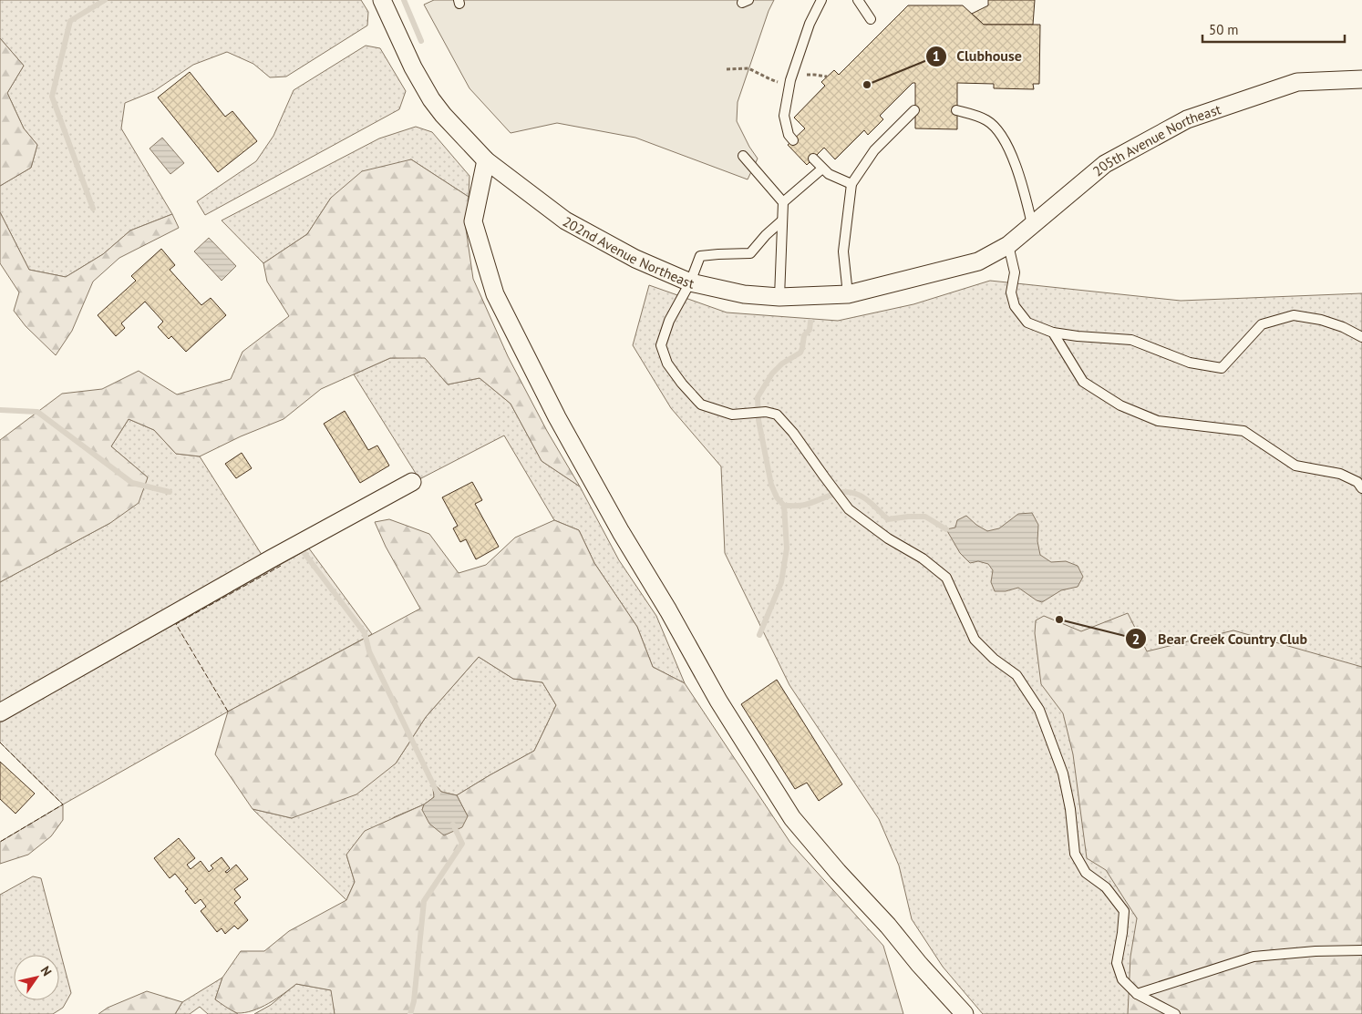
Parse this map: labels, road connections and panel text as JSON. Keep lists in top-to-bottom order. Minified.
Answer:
{"streets":{"street":["205th Avenue Northeast","202nd Avenue Northeast"]},"crossings":[["205th Avenue Northeast","202nd Avenue Northeast"]],"places":["Clubhouse","Bear Creek Country Club"],"scale_bar":"50 m","north":"top right"}
